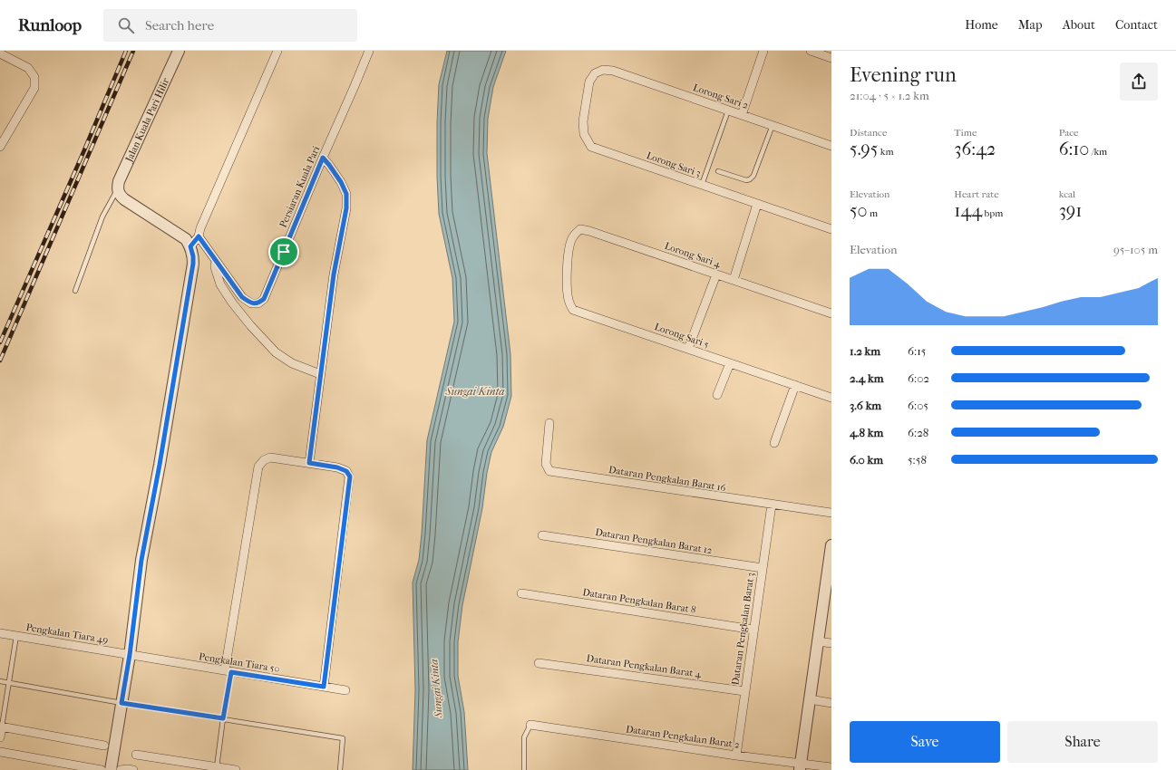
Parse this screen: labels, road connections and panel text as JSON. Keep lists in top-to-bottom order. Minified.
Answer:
{"streets":{"street":["Lorong Sari 2","Jalan Kuala Pari Hilir","Lorong Sari 3","Persiaran Kuala Pari","Lorong Sari 4","Lorong Sari 5","Dataran Pengkalan Barat 16","Dataran Pengkalan Barat 12","Dataran Pengkalan Barat 8","Dataran Pengkalan Barat 3","Pengkalan Tiara 49","Pengkalan Tiara 50","Dataran Pengkalan Barat 4","Dataran Pengkalan Barat 2"]},"crossings":[["Lorong Sari 2","Lorong Sari 3"],["Lorong Sari 4","Lorong Sari 5"],["Dataran Pengkalan Barat 16","Dataran Pengkalan Barat 3"],["Dataran Pengkalan Barat 12","Dataran Pengkalan Barat 3"],["Dataran Pengkalan Barat 8","Dataran Pengkalan Barat 3"],["Dataran Pengkalan Barat 3","Dataran Pengkalan Barat 4"],["Dataran Pengkalan Barat 3","Dataran Pengkalan Barat 2"],["Pengkalan Tiara 49","Pengkalan Tiara 50"]],"water":["Sungai Kinta"],"page":{"header":"Runloop","search":"Search here","nav":["Home","Map","About","Contact"],"heading":["Evening run","21:04 · 5 × 1.2 km"],"stats":[["Distance","5.95 km"],["Time","36:42"],["Pace","6:10 /km"],["Elevation","50 m"],["Heart rate","144 bpm"],["kcal","391"]],"chart":["Elevation","95–105 m"],"list":[{"name":"1.2 km","note":"6:15"},{"name":"2.4 km","note":"6:02"},{"name":"3.6 km","note":"6:05"},{"name":"4.8 km","note":"6:28"},{"name":"6.0 km","note":"5:58"}],"buttons":["Save","Share"]}}
